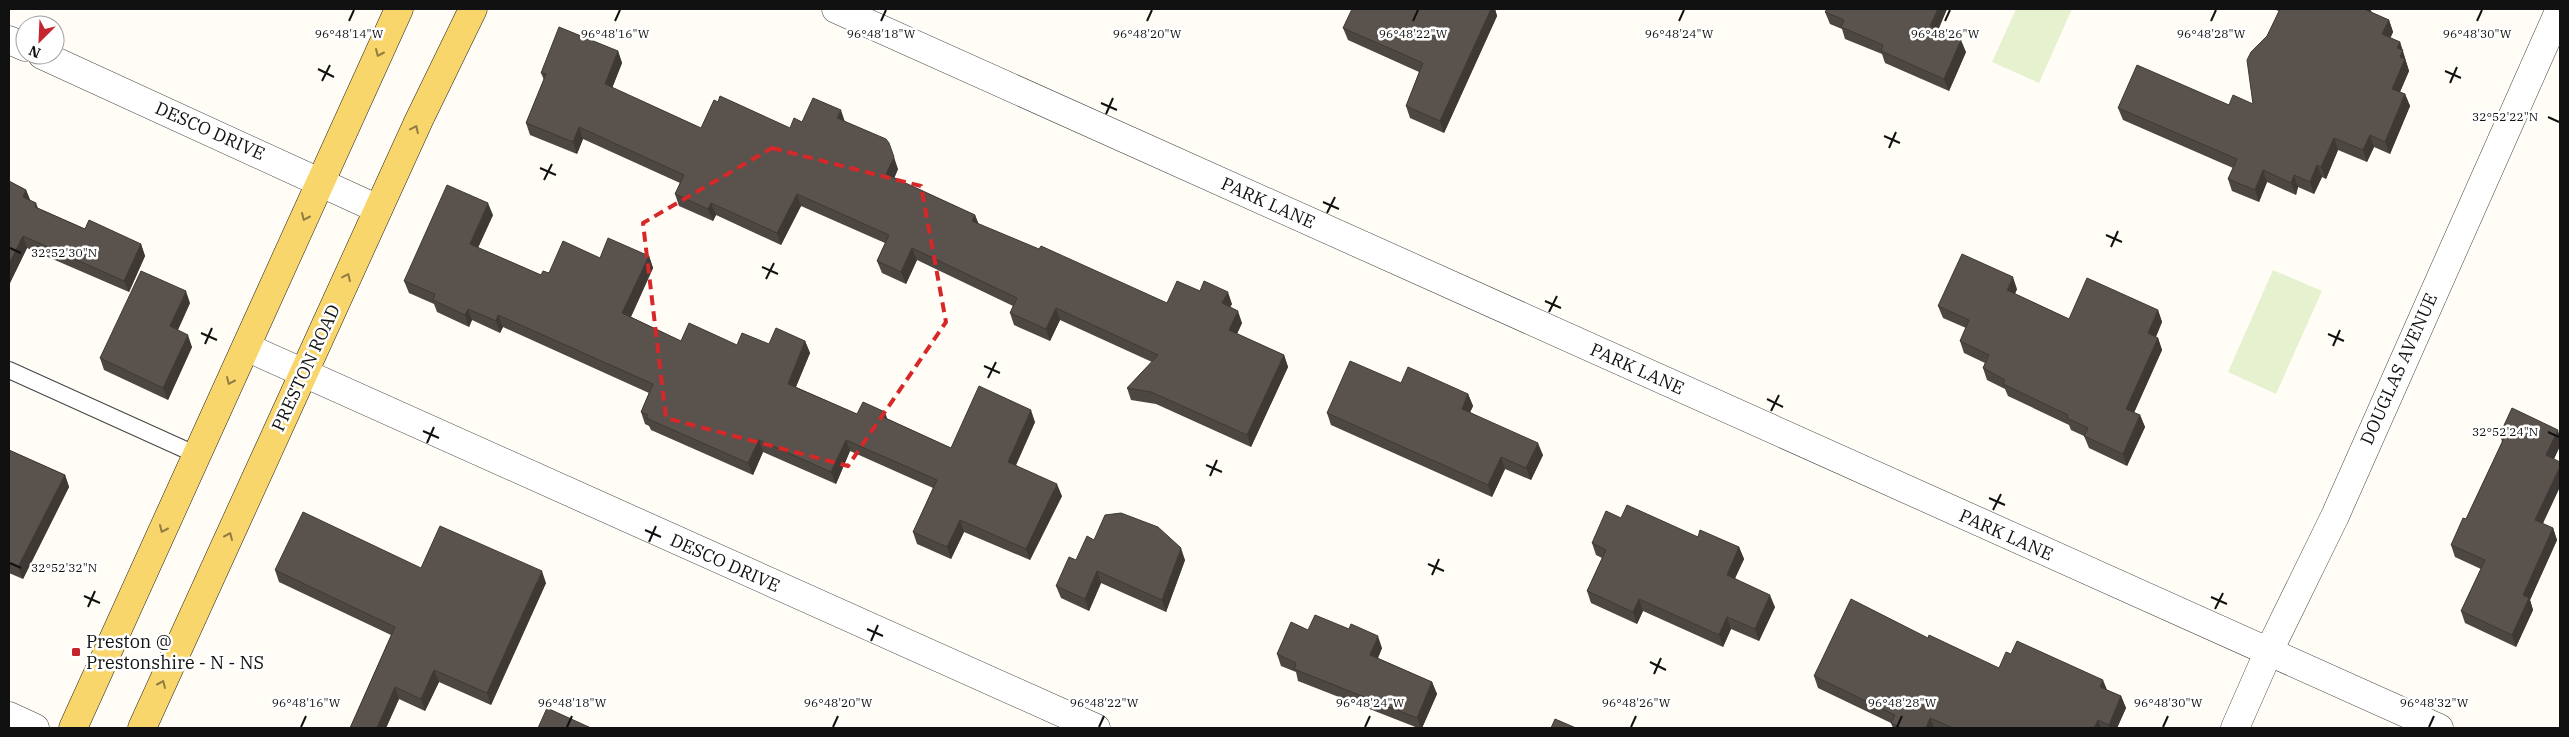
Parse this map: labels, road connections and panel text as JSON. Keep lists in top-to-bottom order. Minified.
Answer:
{"streets":{"main road":["PRESTON ROAD"],"street":["DESCO DRIVE","PARK LANE","DOUGLAS AVENUE"]},"crossings":[["DESCO DRIVE","PRESTON ROAD"],["PARK LANE","DOUGLAS AVENUE"]],"places":{"transit":["Preston @ Prestonshire - N - NS"]},"north":"bottom left","coordinates":["96°48'14\"W","96°48'16\"W","96°48'18\"W","96°48'20\"W","96°48'22\"W","96°48'24\"W","96°48'26\"W","96°48'28\"W","96°48'30\"W","32°52'22\"N","32°52'30\"N","32°52'24\"N","32°52'32\"N","96°48'32\"W"]}
